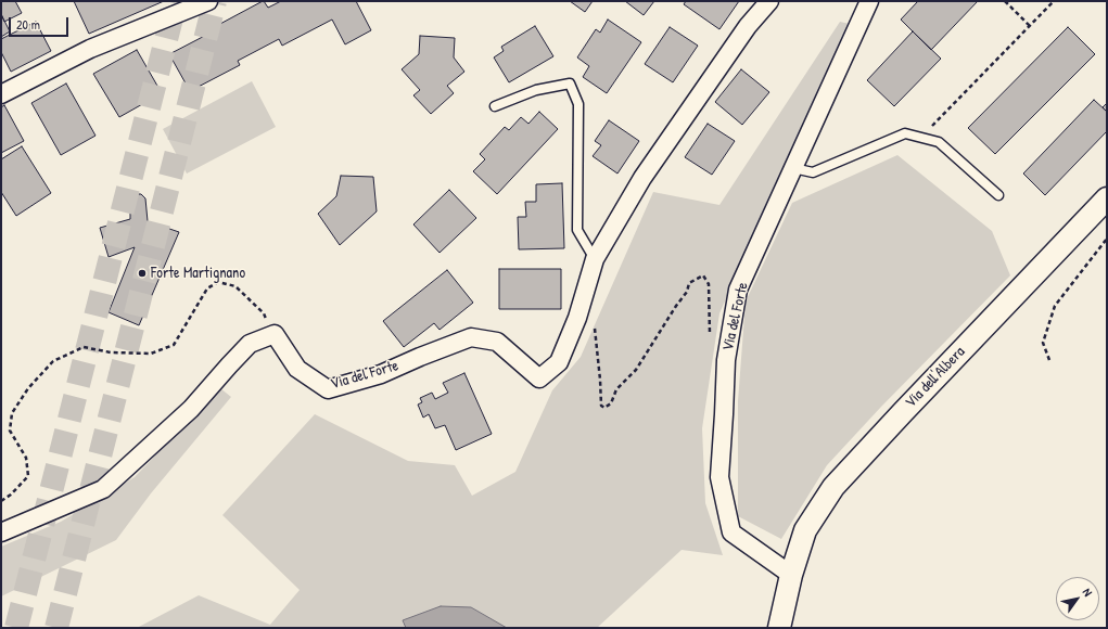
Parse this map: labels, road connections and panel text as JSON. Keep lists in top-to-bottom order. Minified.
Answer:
{"streets":{"street":["Via del Forte","Via dell'Albera"]},"crossings":[["Via del Forte","Via dell'Albera"]],"places":["Forte Martignano"],"scale_bar":"20 m","north":"top right"}
